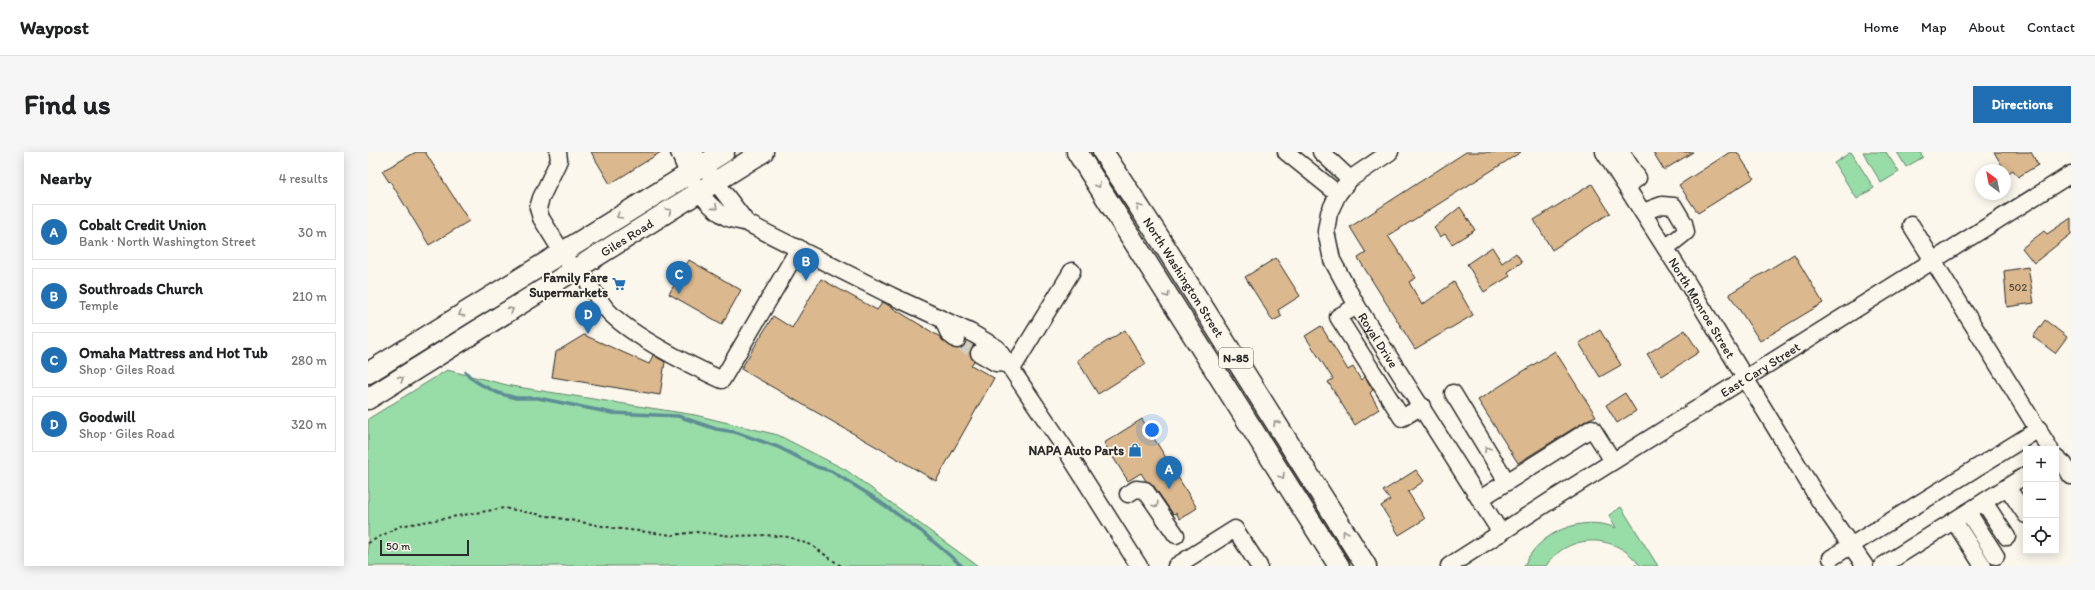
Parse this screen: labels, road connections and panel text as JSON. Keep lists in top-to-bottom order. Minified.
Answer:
{"streets":{"main road":["Giles Road","North Washington Street","N-85"],"street":["North Monroe Street","Royal Drive","East Cary Street"]},"crossings":[["North Monroe Street","East Cary Street"],["Royal Drive","East Cary Street"]],"places":{"supermarket":["Family Fare Supermarkets"],"shop":["NAPA Auto Parts"]},"house_numbers":["502"],"scale_bar":"50 m","north":"top left","page":{"header":"Waypost","nav":["Home","Map","About","Contact"],"buttons":"Directions","title":"Find us","heading":["Nearby","4 results"],"list":[{"mark":"A","name":"Cobalt Credit Union","note":"Bank · North Washington Street","value":"30 m"},{"mark":"B","name":"Southroads Church","note":"Temple","value":"210 m"},{"mark":"C","name":"Omaha Mattress and Hot Tub","note":"Shop · Giles Road","value":"280 m"},{"mark":"D","name":"Goodwill","note":"Shop · Giles Road","value":"320 m"}],"pins":["B","C","D","A"],"map_buttons":["+","−"],"scale":"50 m"}}
